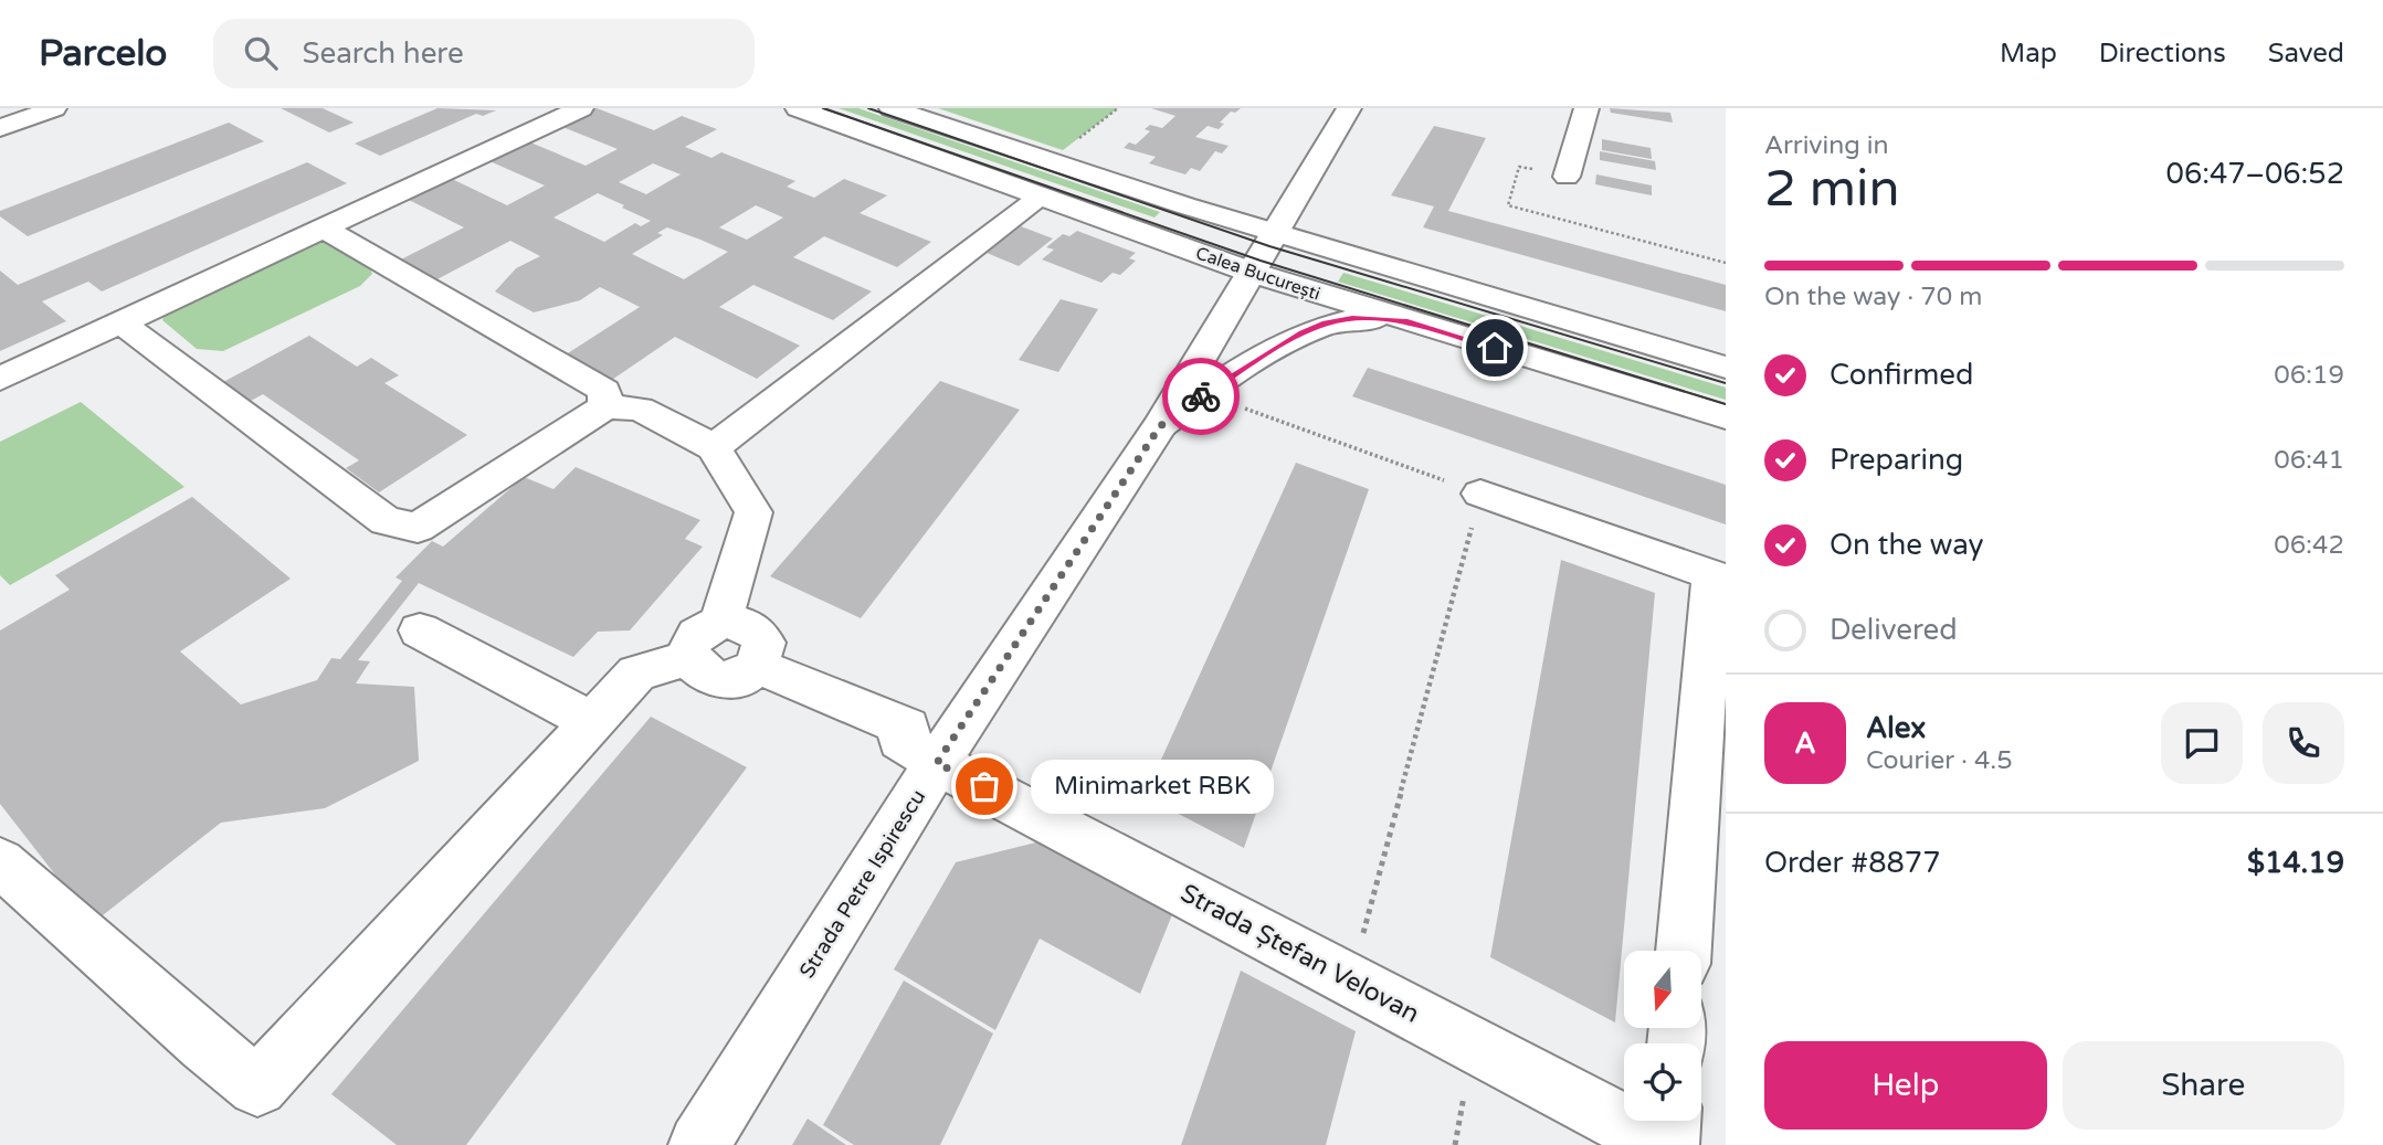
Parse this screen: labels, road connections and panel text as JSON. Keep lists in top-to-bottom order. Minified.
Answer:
{"streets":{"main road":["Calea București","Strada Petre Ispirescu","Strada Ștefan Velovan"]},"crossings":[["Calea București","Strada Petre Ispirescu"],["Strada Petre Ispirescu","Strada Ștefan Velovan"]],"places":["Minimarket RBK"],"north":"bottom","page":{"header":"Parcelo","search":"Search here","nav":["Map","Directions","Saved"],"heading":["2 min","Arriving in","06:47–06:52"],"panel":["Alex","Courier · 4.5","Order #8877","$14.19"],"bar":"On the way · 70 m","list":[["Confirmed","06:19"],["Preparing","06:41"],["On the way","06:42"],"Delivered"],"round":"A","bubble":"Minimarket RBK","buttons":["Help","Share"]}}
